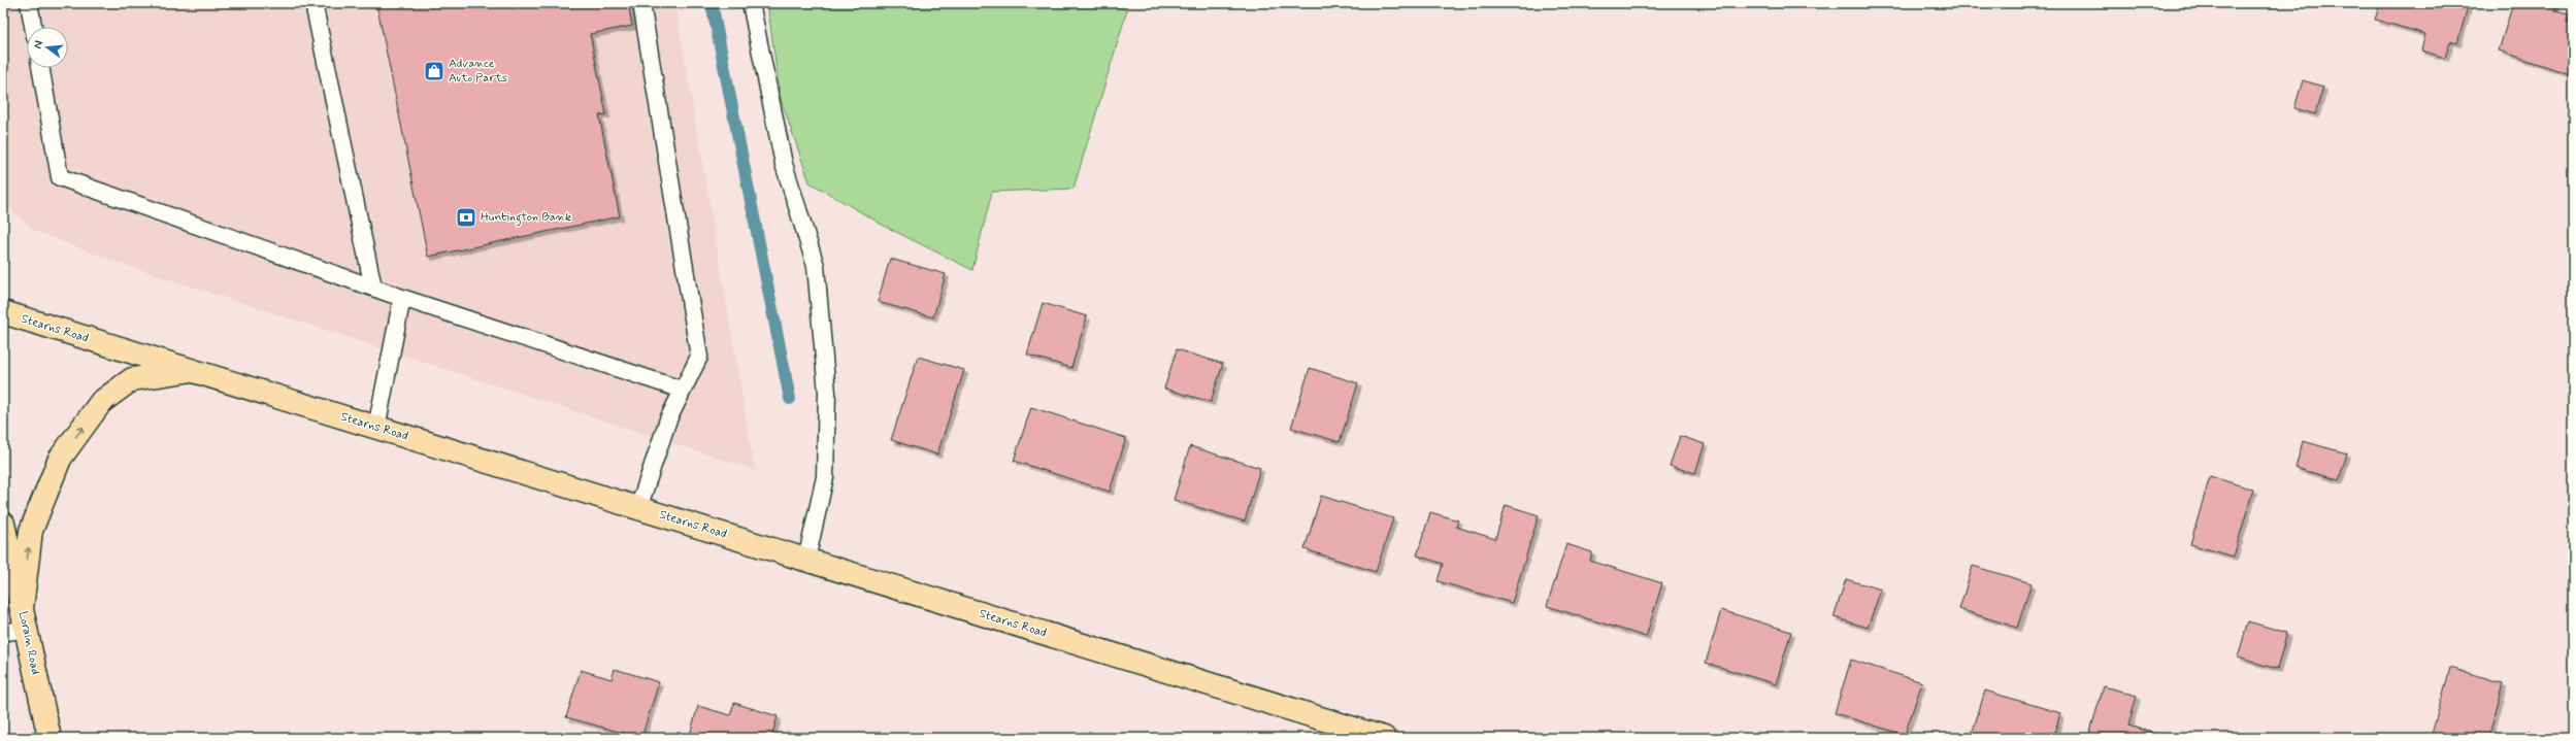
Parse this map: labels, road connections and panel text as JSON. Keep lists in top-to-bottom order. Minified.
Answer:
{"streets":{"main road":["Stearns Road","Lorain Road"]},"places":{"shop":["Advance Auto Parts"],"bank":["Huntington Bank"]},"north":"left"}
